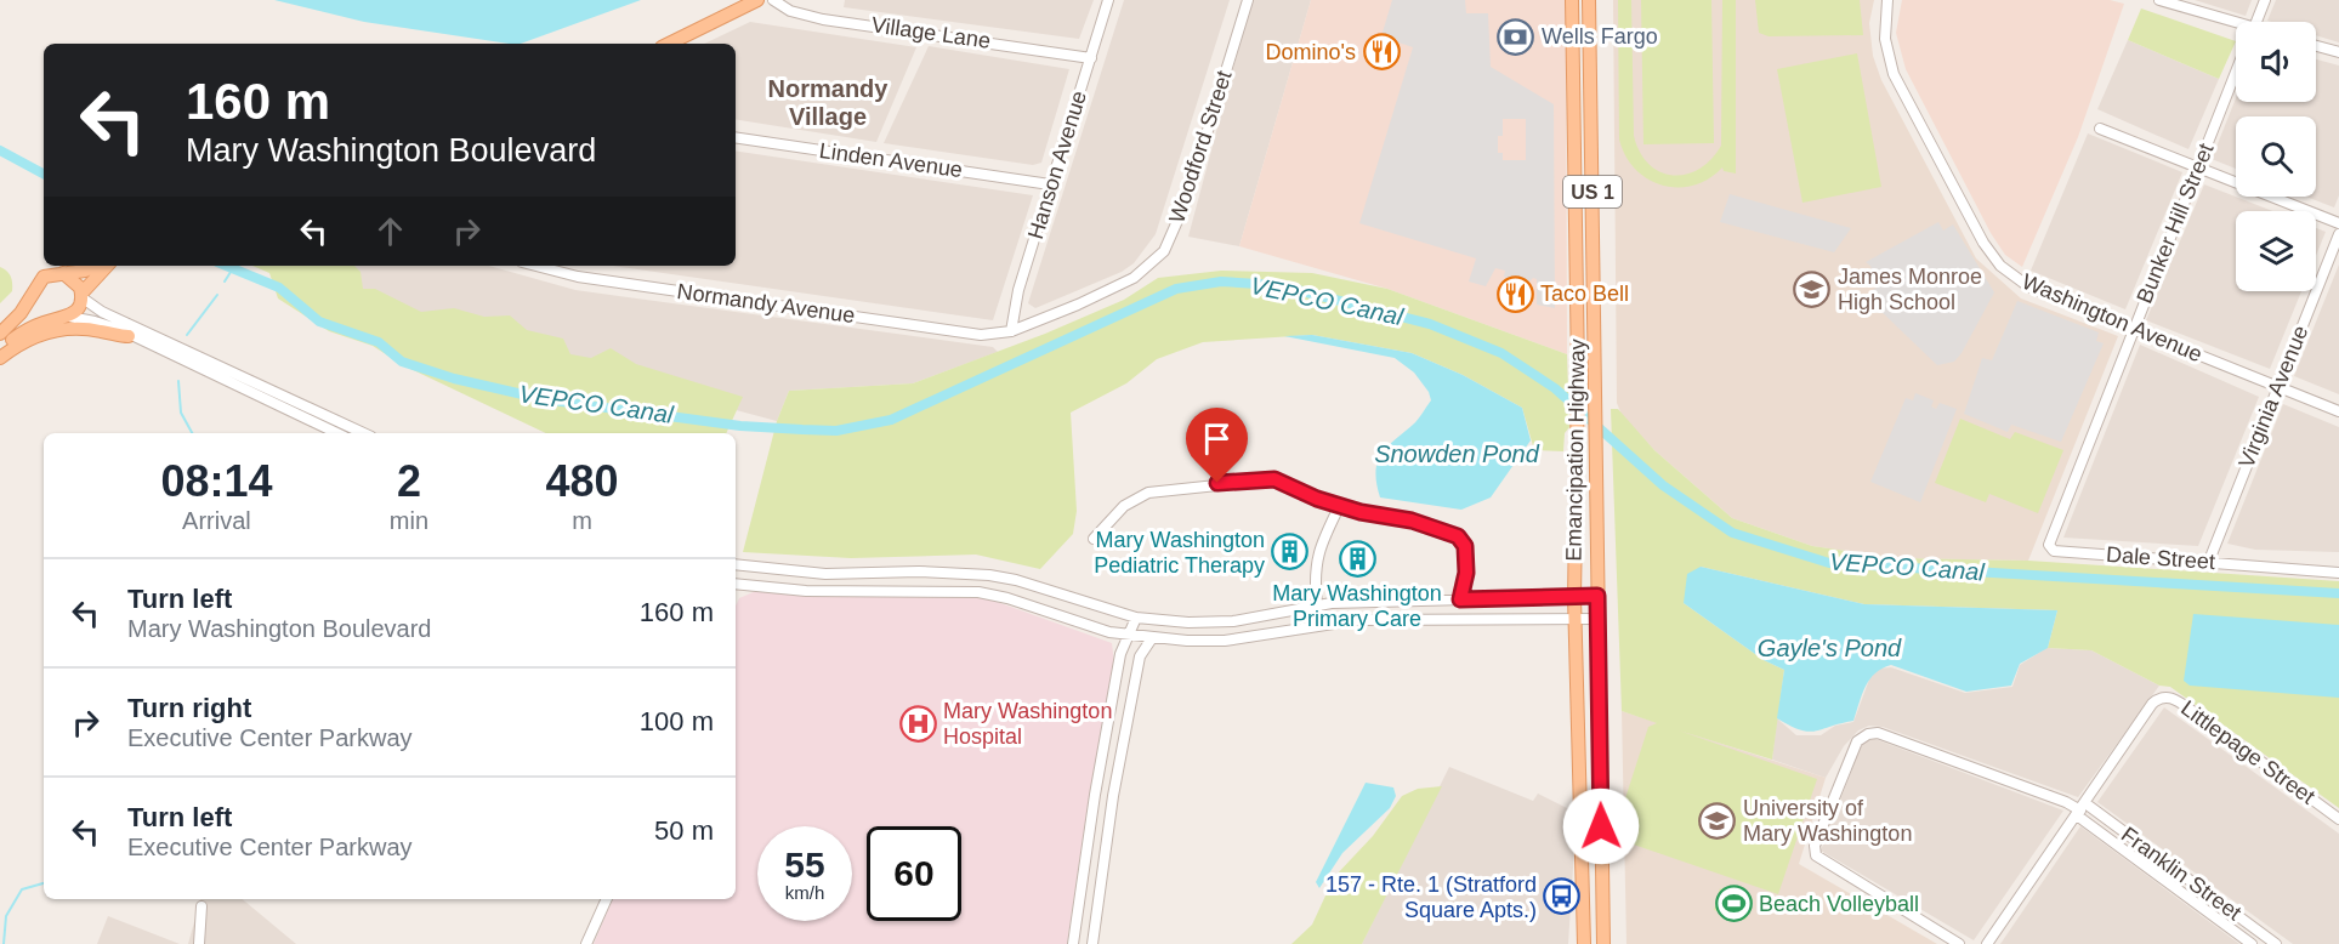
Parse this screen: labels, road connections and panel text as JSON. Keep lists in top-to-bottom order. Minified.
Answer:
{"streets":{"main road":["US 1","Emancipation Highway"],"street":["Village Lane","Woodford Street","Linden Avenue","Hanson Avenue","Bunker Hill Street","Normandy Avenue","Washington Avenue","Virginia Avenue","Dale Street","Littlepage Street","Franklin Street"]},"crossings":[["Village Lane","Hanson Avenue"],["Woodford Street","Hanson Avenue"],["Woodford Street","Normandy Avenue"],["Linden Avenue","Hanson Avenue"],["Hanson Avenue","Normandy Avenue"],["Bunker Hill Street","Washington Avenue"],["Bunker Hill Street","Dale Street"],["Washington Avenue","Virginia Avenue"],["Virginia Avenue","Dale Street"],["Littlepage Street","Franklin Street"]],"districts":["Normandy Village"],"water":["VEPCO Canal","Snowden Pond","Gayle's Pond"],"places":{"bank":["Wells Fargo"],"restaurant":["Domino's","Taco Bell"],"school or university":["James Monroe High School","University of Mary Washington"],"building":["Mary Washington Pediatric Therapy","Mary Washington Primary Care"],"hospital":["Mary Washington Hospital"],"bus stop":["157 - Rte. 1 (Stratford Square Apts.)"],"sports":["Beach Volleyball"]},"page":{"turn":["160 m","Mary Washington Boulevard"],"eta":["08:14","Arrival","2","min","480","m"],"list":[{"name":"Turn left","note":"Mary Washington Boulevard","value":"160 m"},{"name":"Turn right","note":"Executive Center Parkway","value":"100 m"},{"name":"Turn left","note":"Executive Center Parkway","value":"50 m"}],"speed":"55 km/h","limit":"60"}}
